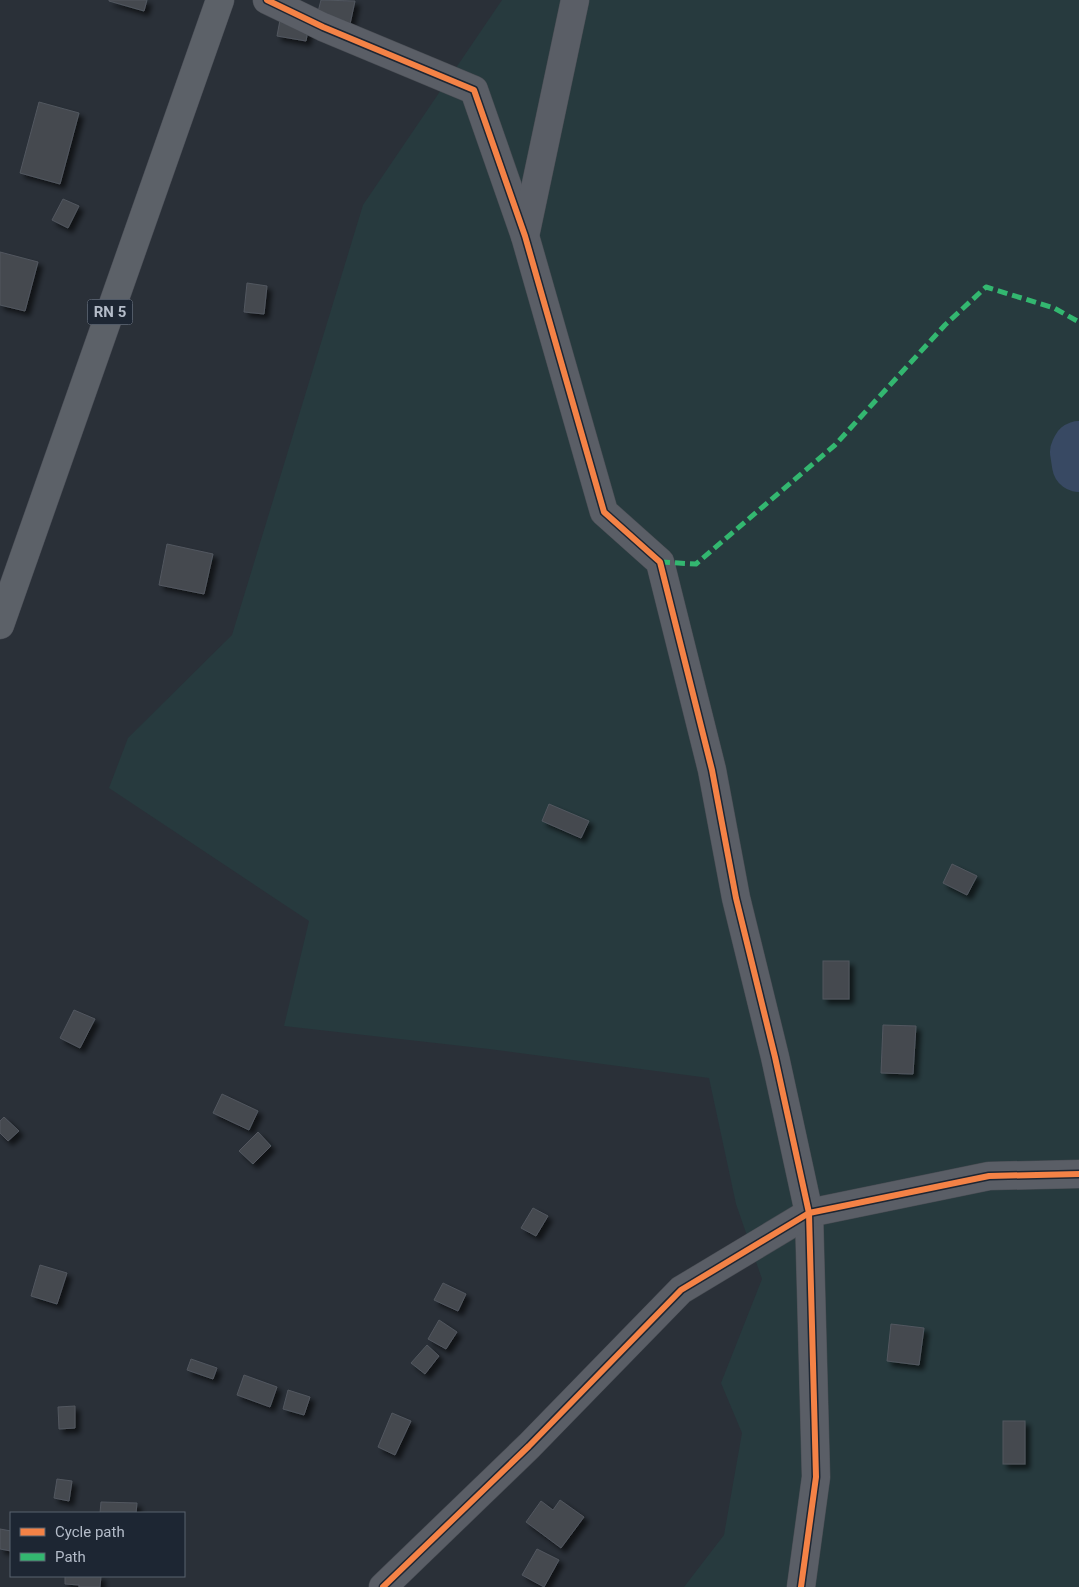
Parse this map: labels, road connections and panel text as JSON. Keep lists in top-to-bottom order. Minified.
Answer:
{"streets":{"main road":["RN 5"]},"legend":["Cycle path","Path"]}
